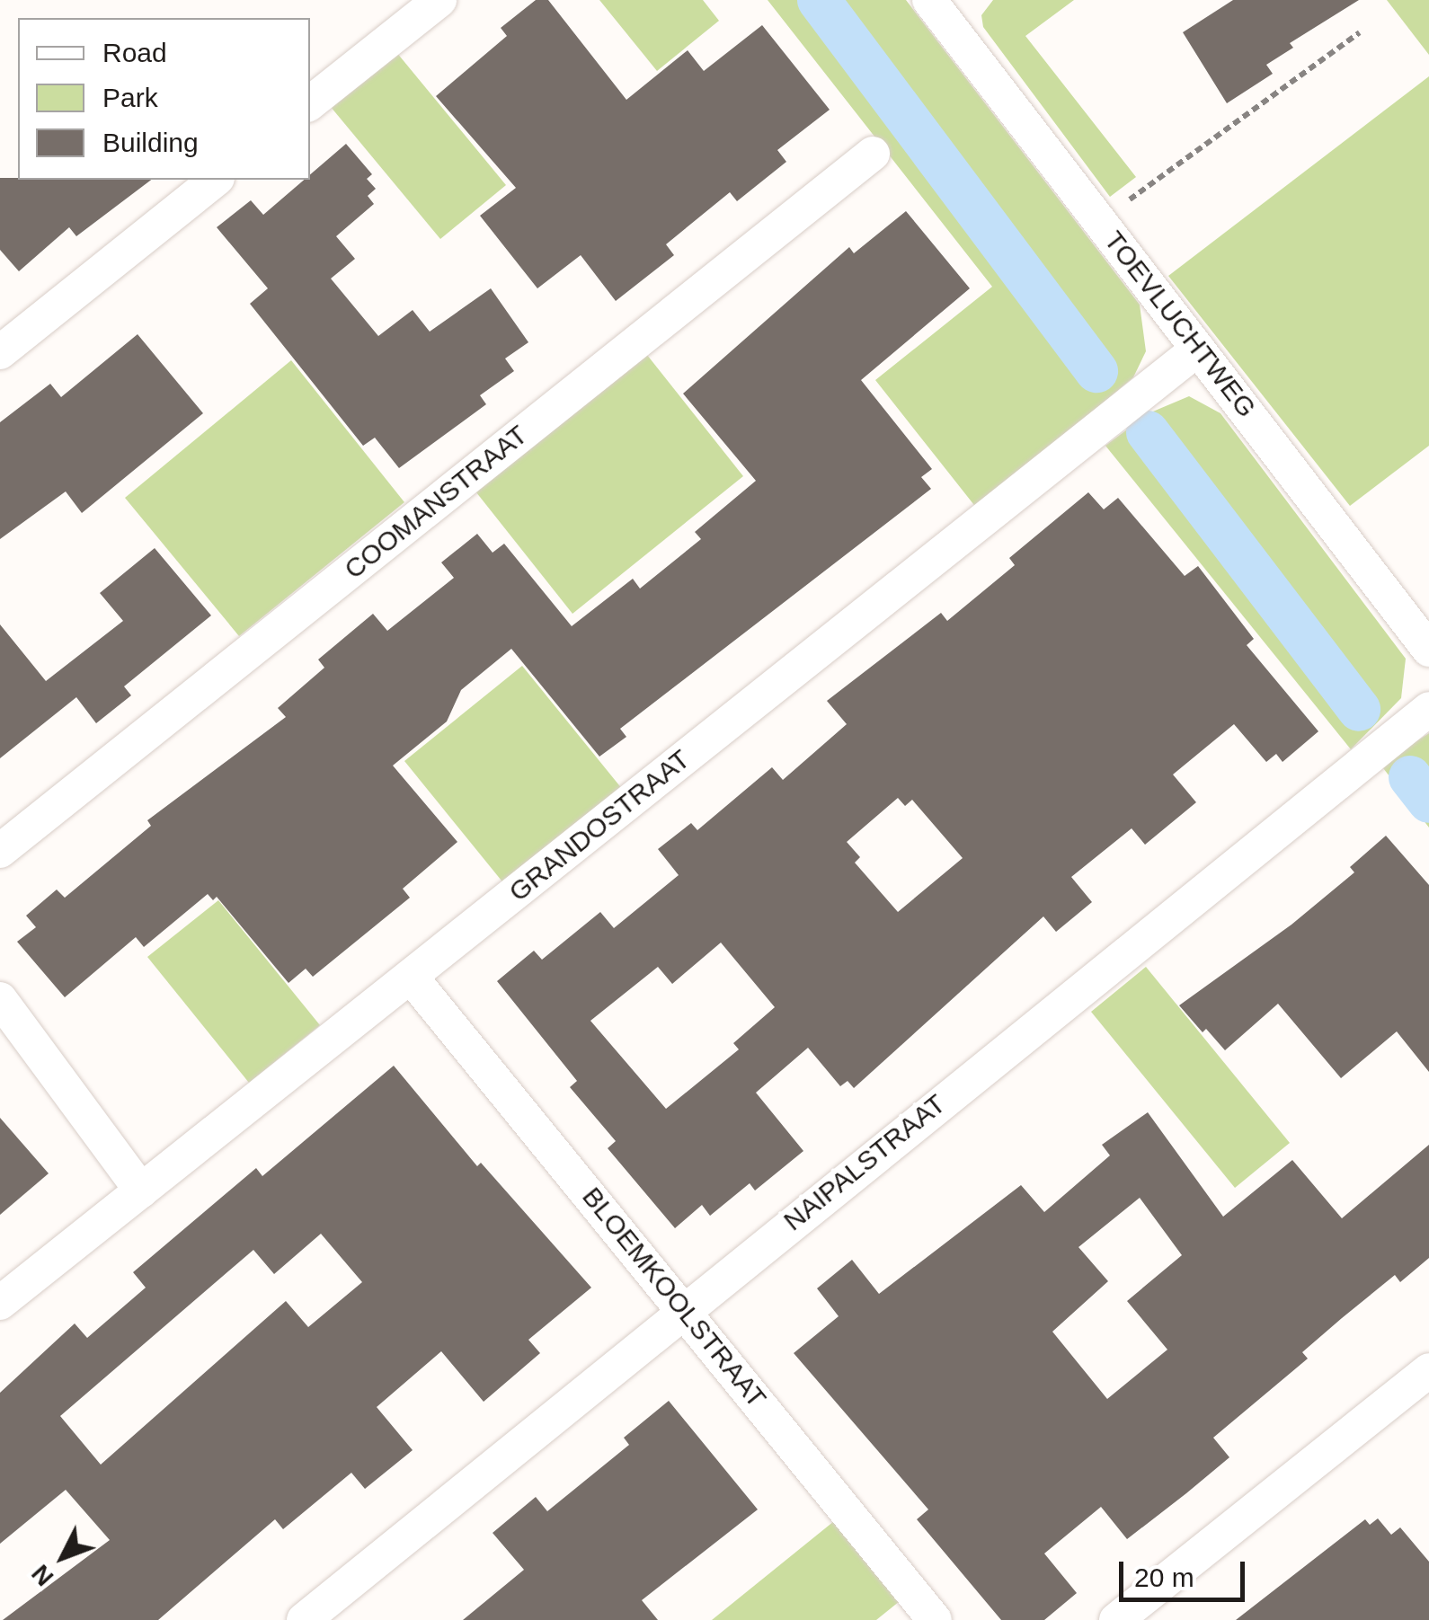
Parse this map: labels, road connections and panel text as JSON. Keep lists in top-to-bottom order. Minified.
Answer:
{"streets":{"street":["TOEVLUCHTWEG","COOMANSTRAAT","GRANDOSTRAAT","NAIPALSTRAAT","BLOEMKOOLSTRAAT"]},"crossings":[["TOEVLUCHTWEG","GRANDOSTRAAT"],["GRANDOSTRAAT","BLOEMKOOLSTRAAT"],["NAIPALSTRAAT","BLOEMKOOLSTRAAT"]],"legend":["Road","Park","Building"],"scale_bar":"20 m","north":"bottom left"}
